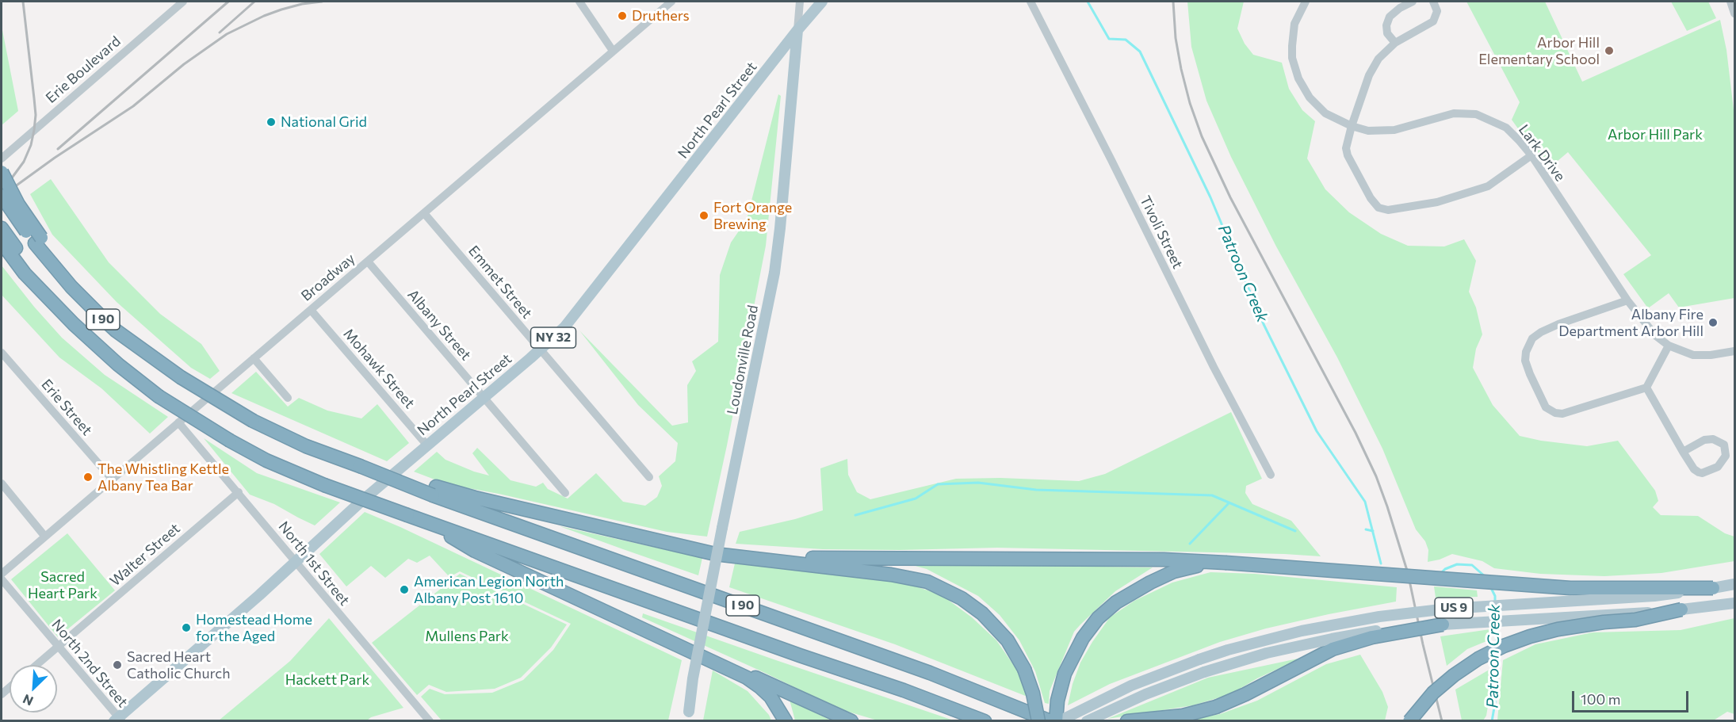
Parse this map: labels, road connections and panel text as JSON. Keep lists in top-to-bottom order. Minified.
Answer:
{"streets":{"highway":["I 90"],"main road":["North Pearl Street","NY 32","Loudonville Road","US 9"],"street":["Erie Boulevard","Lark Drive","Tivoli Street","Broadway","Emmet Street","Albany Street","Mohawk Street","Erie Street","Walter Street","North 1st Street","North 2nd Street"]},"crossings":[["North Pearl Street","Emmet Street"],["North Pearl Street","Albany Street"],["North Pearl Street","Loudonville Road"],["North Pearl Street","Mohawk Street"],["North Pearl Street","North 1st Street"],["North Pearl Street","North 2nd Street"],["Broadway","Emmet Street"],["Broadway","Albany Street"],["Broadway","Mohawk Street"],["Broadway","Erie Street"],["Broadway","North 1st Street"],["Walter Street","North 1st Street"],["Walter Street","North 2nd Street"]],"water":["Patroon Creek"],"parks":["Arbor Hill Park","Sacred Heart Park","Mullens Park","Hackett Park"],"places":["Druthers","Arbor Hill Elementary School","National Grid","Fort Orange Brewing","Albany Fire Department Arbor Hill","The Whistling Kettle Albany Tea Bar","American Legion North Albany Post 1610","Homestead Home for the Aged","Sacred Heart Catholic Church"],"scale_bar":"100 m","north":"bottom left"}
